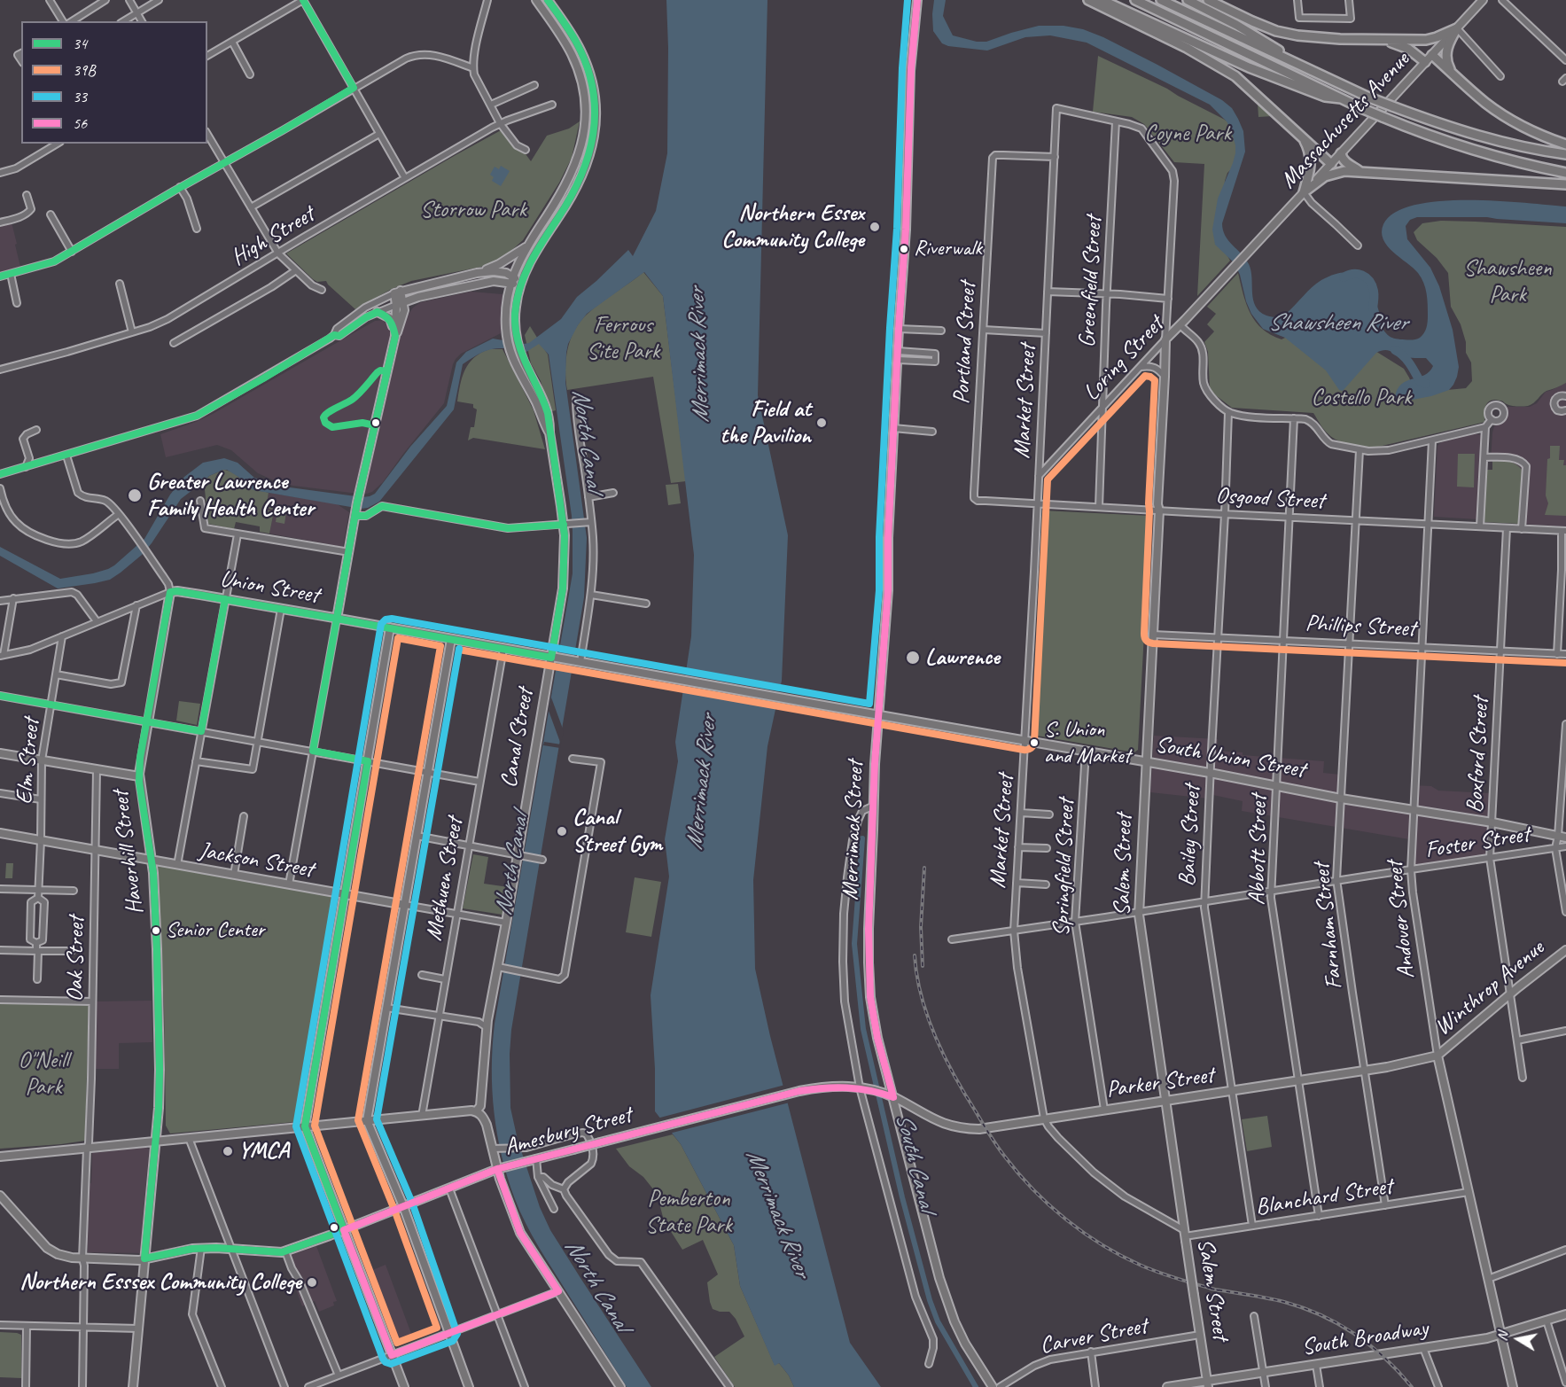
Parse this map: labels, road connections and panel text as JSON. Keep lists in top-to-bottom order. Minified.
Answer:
{"streets":{"main road":["Massachusetts Avenue","Loring Street","Union Street","Canal Street","South Union Street","Merrimack Street","Haverhill Street","Jackson Street","Salem Street","Andover Street","Winthrop Avenue","Parker Street","Amesbury Street","South Broadway"],"street":["High Street","Greenfield Street","Portland Street","Market Street","Osgood Street","Phillips Street","Boxford Street","Elm Street","Bailey Street","Foster Street","Abbott Street","Springfield Street","Methuen Street","Farnham Street","Oak Street","Blanchard Street","Carver Street"]},"crossings":[["Massachusetts Avenue","Loring Street"],["Greenfield Street","Loring Street"],["Greenfield Street","Market Street"],["Greenfield Street","Osgood Street"],["Portland Street","Market Street"],["Portland Street","Osgood Street"],["Loring Street","Market Street"],["Loring Street","Salem Street"],["Market Street","Osgood Street"],["Market Street","South Union Street"],["Market Street","Foster Street"],["Market Street","Salem Street"],["Market Street","Parker Street"],["Market Street","Blanchard Street"],["Osgood Street","Boxford Street"],["Osgood Street","Bailey Street"],["Osgood Street","Abbott Street"],["Osgood Street","Salem Street"],["Osgood Street","Andover Street"],["Osgood Street","Farnham Street"],["Union Street","Canal Street"],["Union Street","South Union Street"],["Union Street","Elm Street"],["Union Street","Haverhill Street"],["Union Street","Methuen Street"],["Phillips Street","Boxford Street"],["Phillips Street","Bailey Street"],["Phillips Street","Abbott Street"],["Phillips Street","Salem Street"],["Phillips Street","Andover Street"],["Phillips Street","Farnham Street"],["Canal Street","Jackson Street"],["Boxford Street","South Union Street"],["Boxford Street","Foster Street"],["Boxford Street","Winthrop Avenue"],["South Union Street","Merrimack Street"],["South Union Street","Bailey Street"],["South Union Street","Abbott Street"],["South Union Street","Salem Street"],["South Union Street","Springfield Street"],["South Union Street","Andover Street"],["South Union Street","Farnham Street"],["Elm Street","Jackson Street"],["Merrimack Street","Parker Street"],["Merrimack Street","Amesbury Street"],["Bailey Street","Foster Street"],["Bailey Street","Parker Street"],["Bailey Street","Blanchard Street"],["Foster Street","Abbott Street"],["Foster Street","Salem Street"],["Foster Street","Springfield Street"],["Foster Street","Andover Street"],["Foster Street","Farnham Street"],["Abbott Street","Parker Street"],["Abbott Street","Blanchard Street"],["Haverhill Street","Jackson Street"],["Haverhill Street","Amesbury Street"],["Jackson Street","Methuen Street"],["Jackson Street","Oak Street"],["Salem Street","Parker Street"],["Salem Street","Blanchard Street"],["Salem Street","Carver Street"],["Salem Street","South Broadway"],["Springfield Street","Parker Street"],["Andover Street","Winthrop Avenue"],["Andover Street","Parker Street"],["Andover Street","Blanchard Street"],["Andover Street","South Broadway"],["Farnham Street","Parker Street"],["Farnham Street","Blanchard Street"],["Oak Street","Amesbury Street"],["Winthrop Avenue","Parker Street"],["Parker Street","Amesbury Street"]],"water":["Shawsheen River","Merrimack River","North Canal","South Canal"],"parks":["Coyne Park","Storrow Park","Shawsheen Park","Ferrous Site Park","Costello Park","O\"Neill Park","Pemberton State Park"],"places":["Northern Essex Community College","Riverwalk","Field at the Pavilion","Greater Lawrence Family Health Center","Lawrence","S. Union and Market","Canal Street Gym","Senior Center","YMCA","Northern Esssex Community College"],"lines":["transit line 34","transit line 33","transit line 56","transit line 39B"],"legend":["34","39B","33","56"],"north":"left"}
